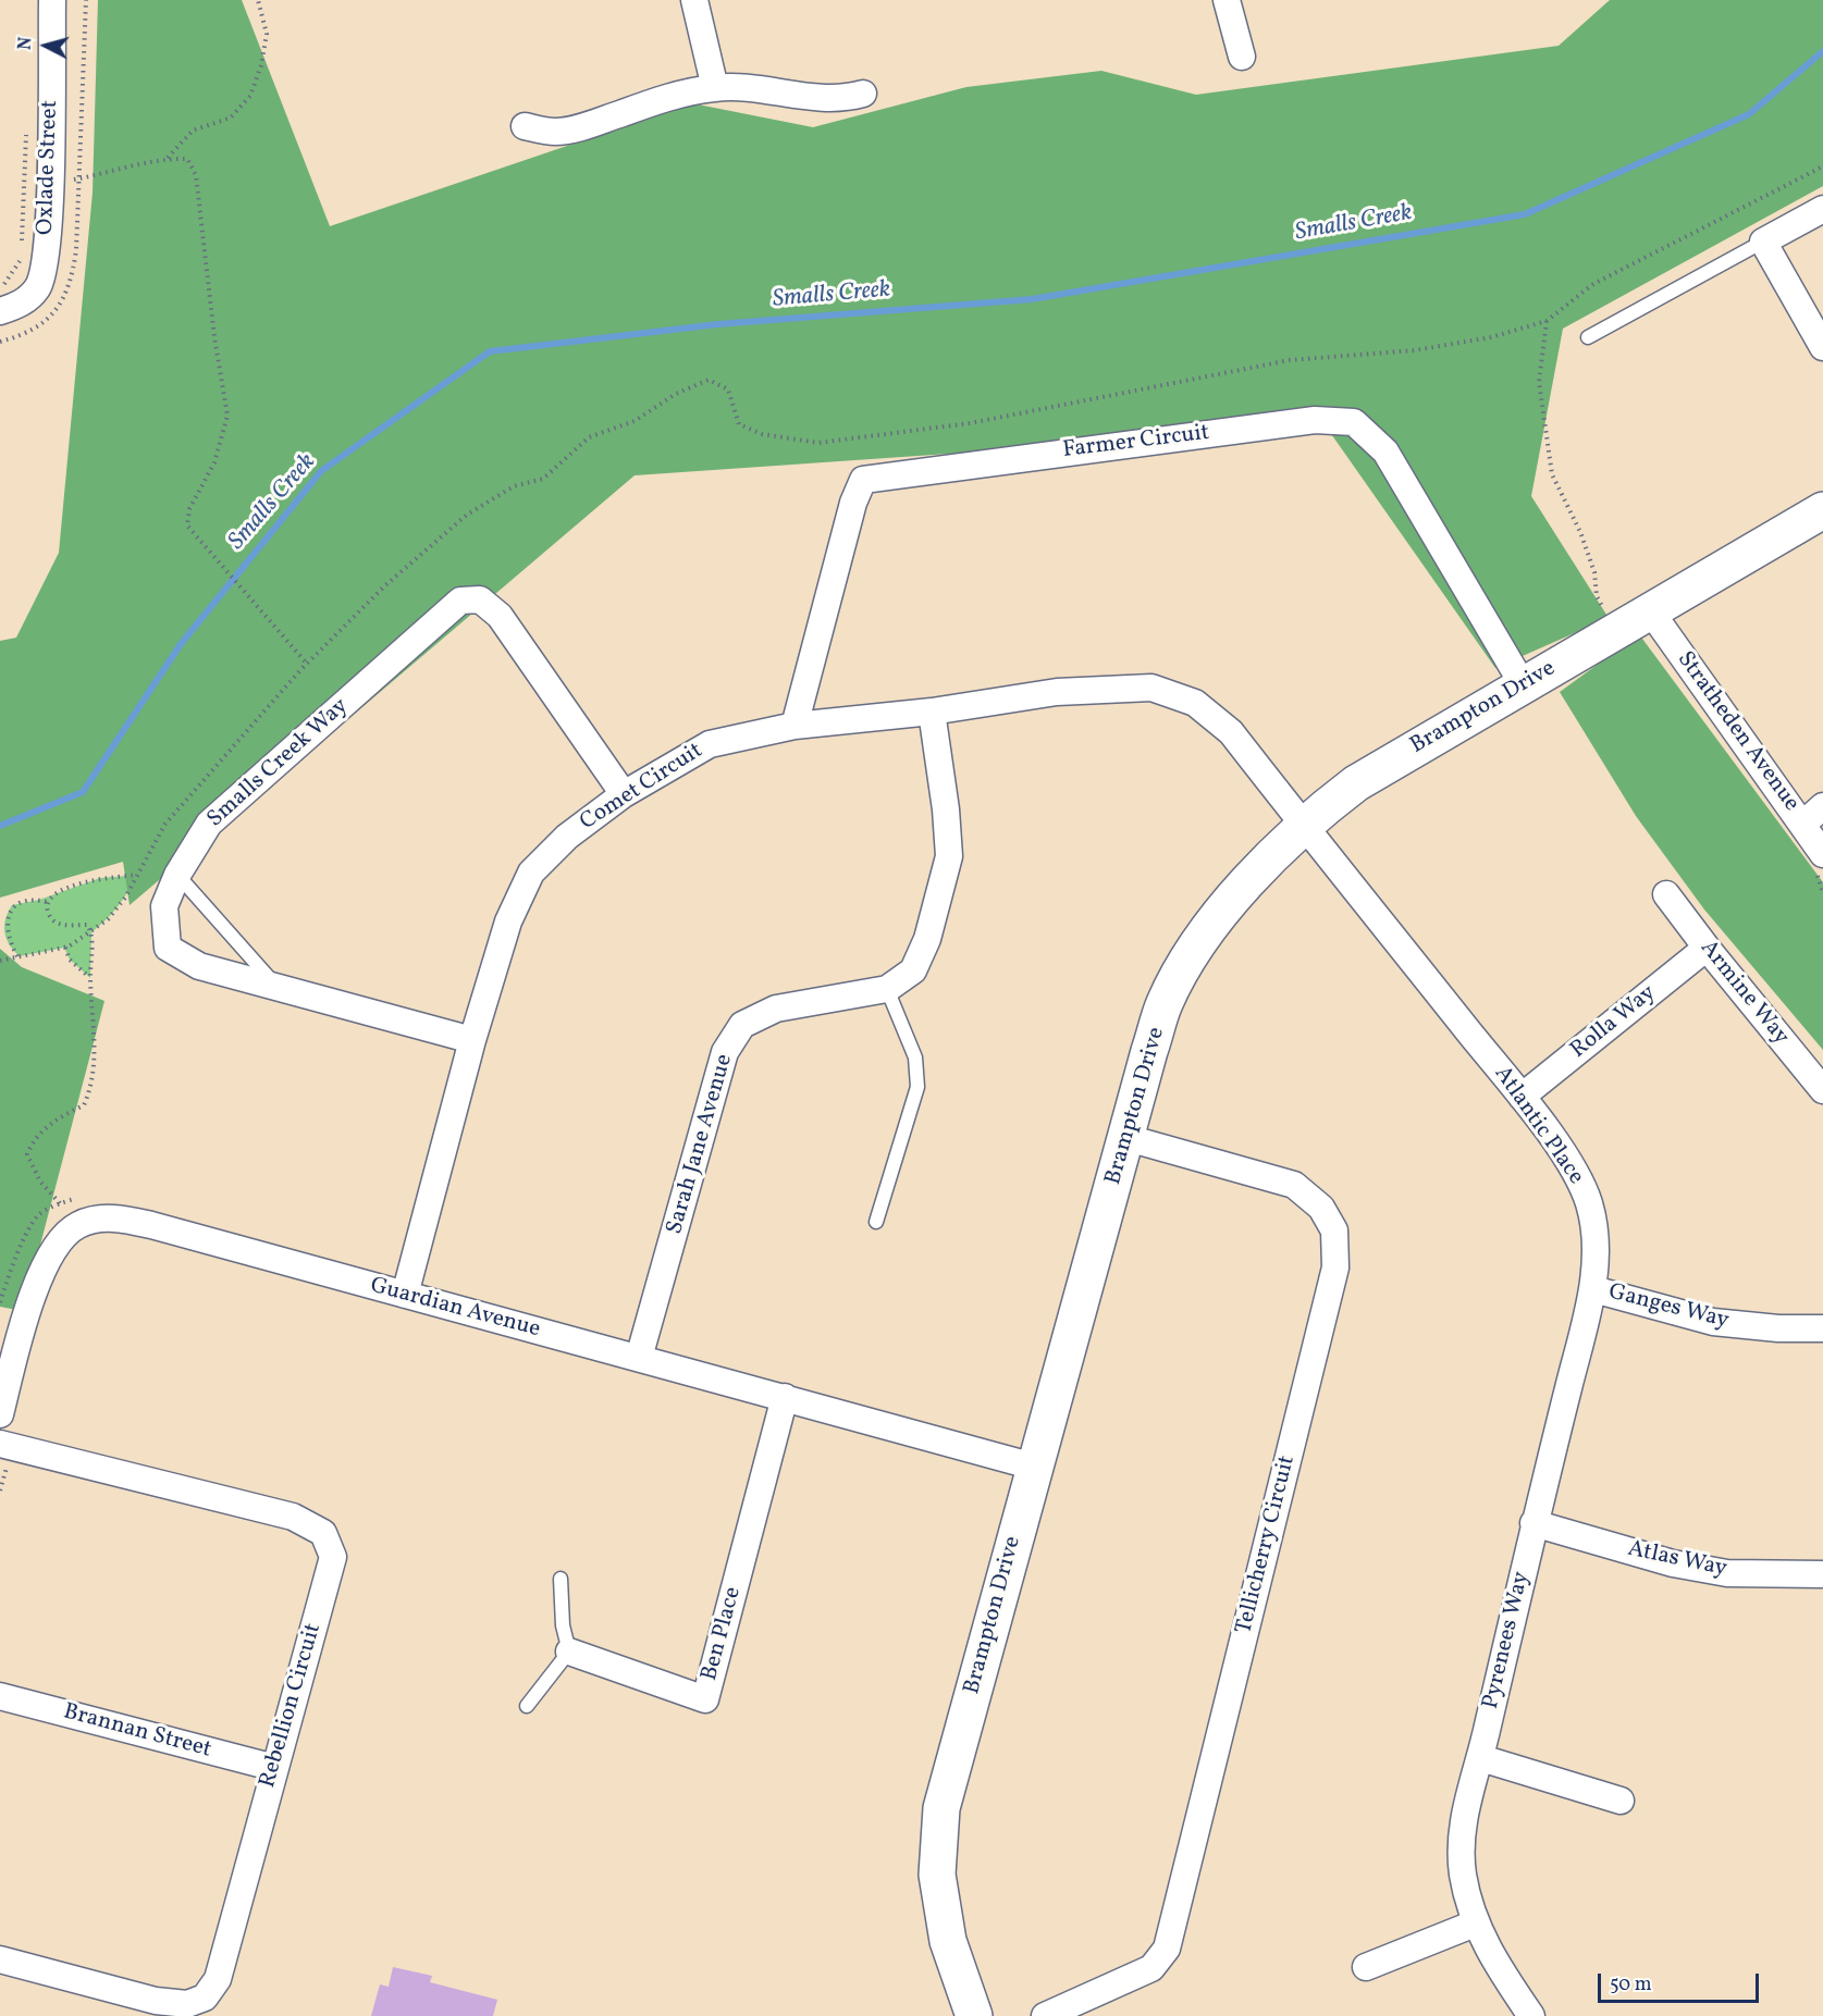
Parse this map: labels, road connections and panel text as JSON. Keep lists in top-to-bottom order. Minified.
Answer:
{"streets":{"street":["Oxlade Street","Farmer Circuit","Brampton Drive","Stratheden Avenue","Smalls Creek Way","Comet Circuit","Armine Way","Rolla Way","Atlantic Place","Sarah Jane Avenue","Ganges Way","Guardian Avenue","Tellicherry Circuit","Atlas Way","Ben Place","Pyrenees Way","Rebellion Circuit","Brannan Street"]},"crossings":[["Farmer Circuit","Brampton Drive"],["Farmer Circuit","Comet Circuit"],["Brampton Drive","Stratheden Avenue"],["Brampton Drive","Comet Circuit"],["Brampton Drive","Atlantic Place"],["Brampton Drive","Guardian Avenue"],["Brampton Drive","Tellicherry Circuit"],["Smalls Creek Way","Comet Circuit"],["Comet Circuit","Atlantic Place"],["Comet Circuit","Sarah Jane Avenue"],["Comet Circuit","Guardian Avenue"],["Armine Way","Rolla Way"],["Rolla Way","Atlantic Place"],["Atlantic Place","Ganges Way"],["Atlantic Place","Atlas Way"],["Atlantic Place","Pyrenees Way"],["Sarah Jane Avenue","Guardian Avenue"],["Guardian Avenue","Ben Place"],["Atlas Way","Pyrenees Way"],["Rebellion Circuit","Brannan Street"]],"water":["Smalls Creek"],"scale_bar":"50 m","north":"left"}
